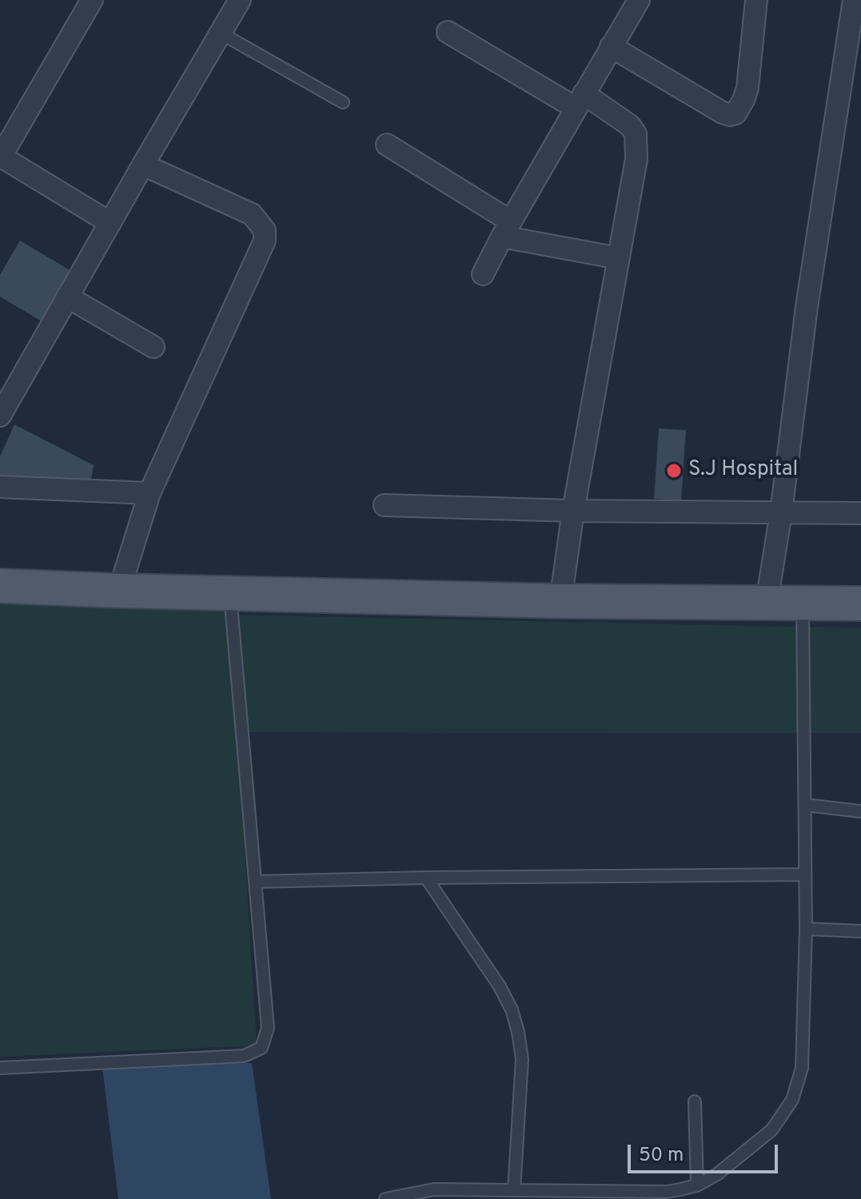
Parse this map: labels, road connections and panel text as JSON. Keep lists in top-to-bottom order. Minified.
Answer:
{"places":["S.J Hospital"],"scale_bar":"50 m"}
